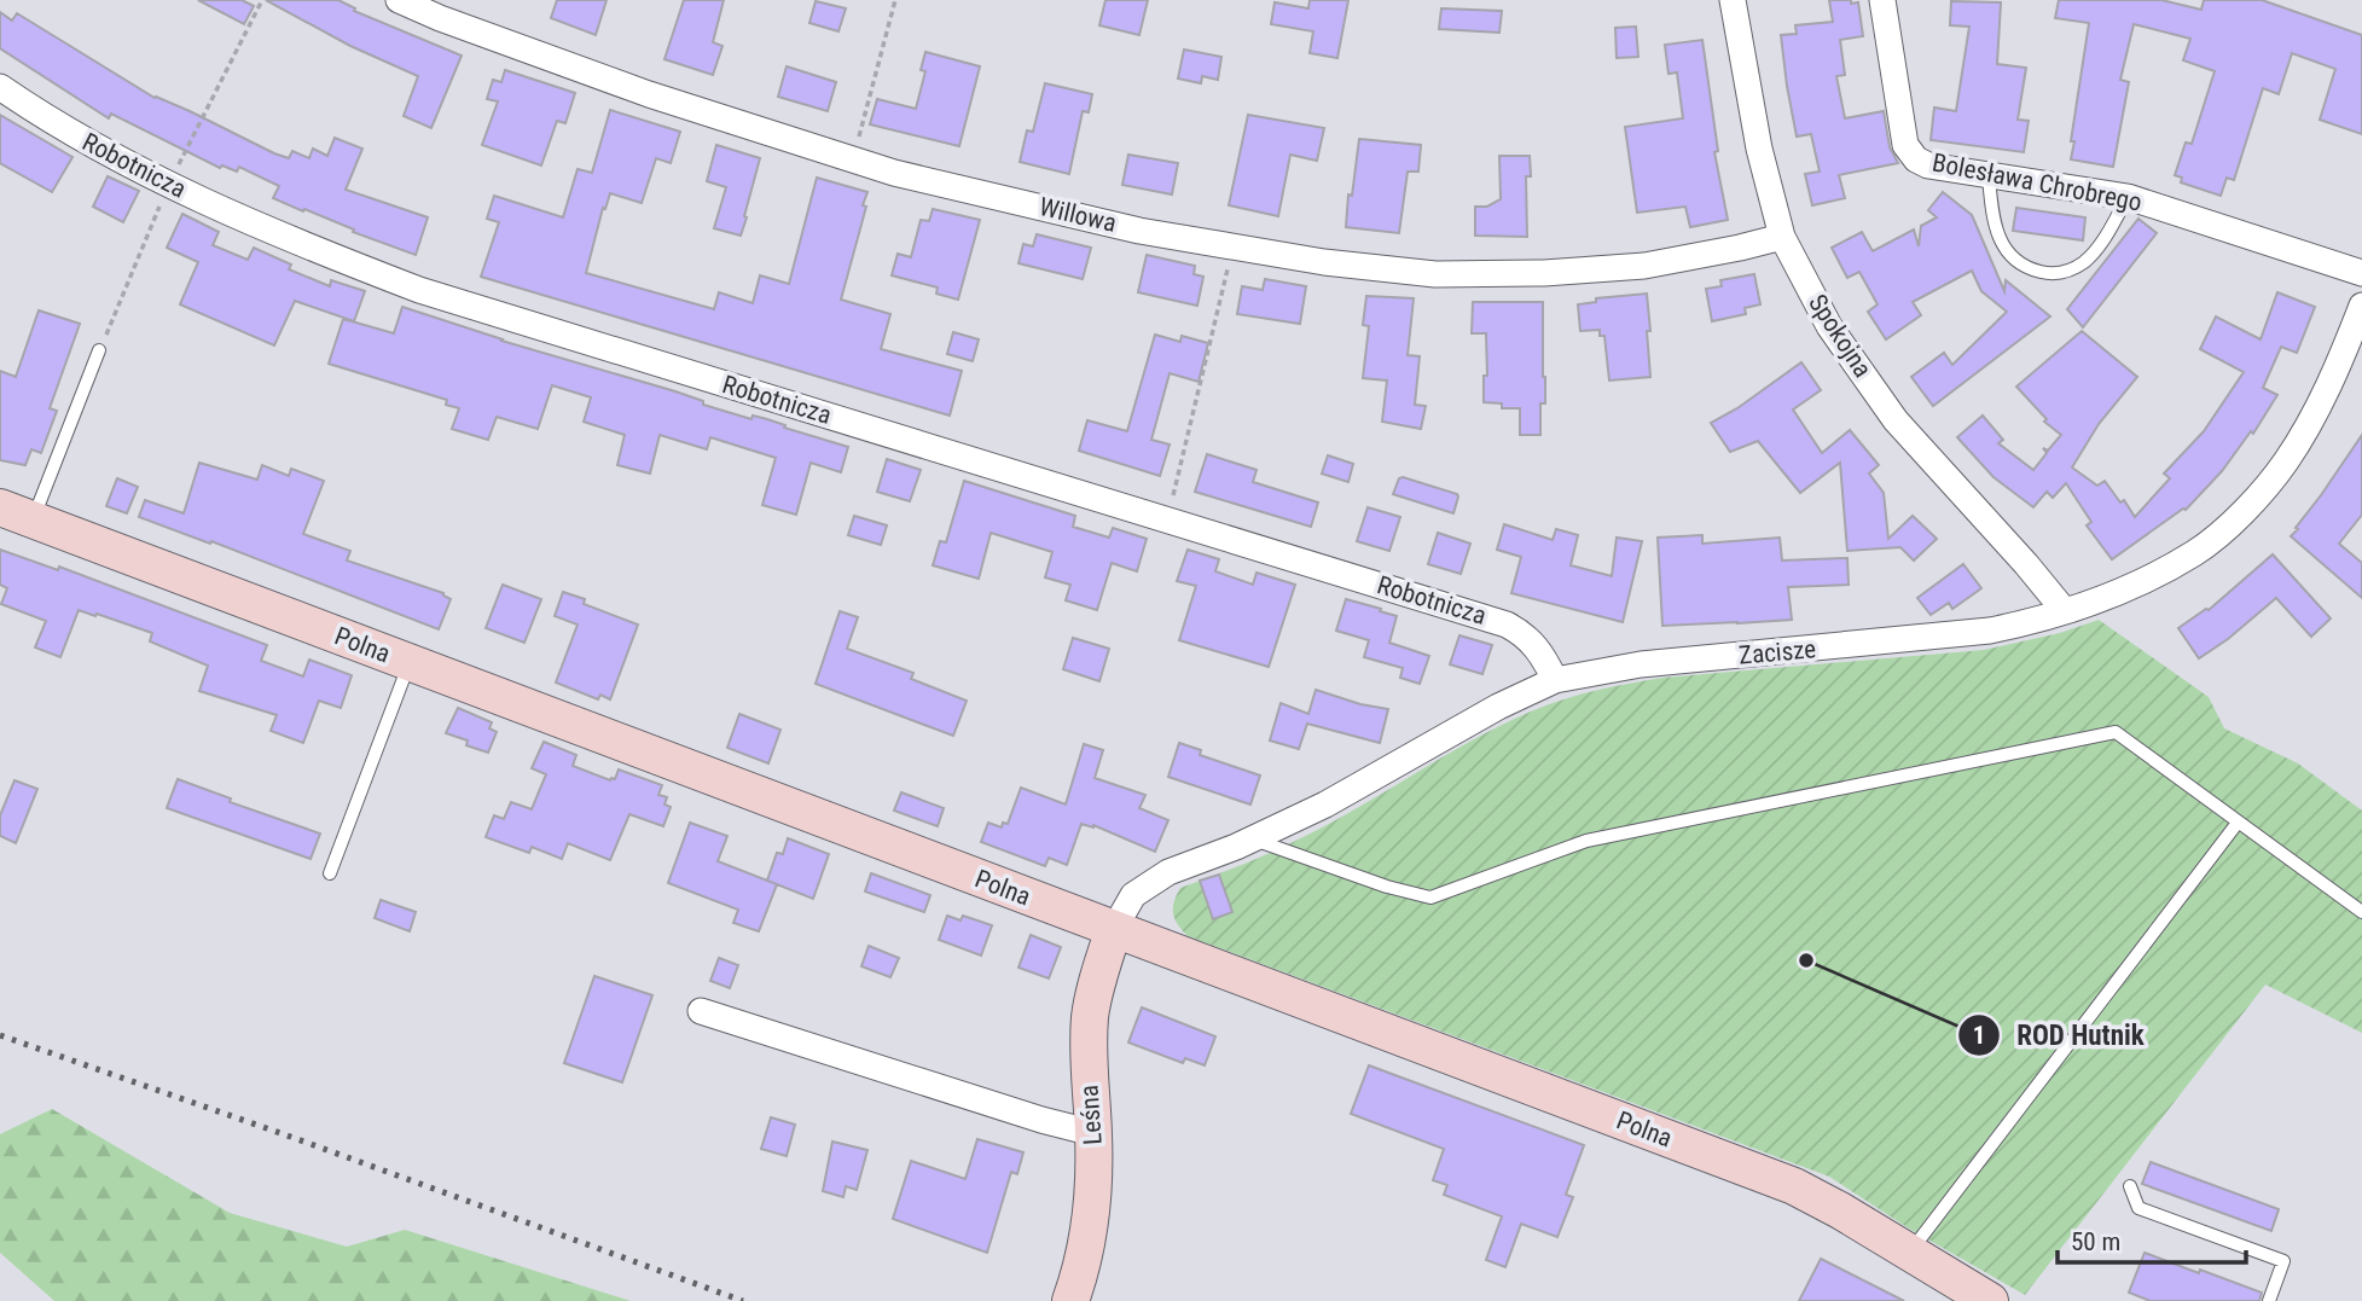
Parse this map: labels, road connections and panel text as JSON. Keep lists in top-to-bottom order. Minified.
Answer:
{"streets":{"street":["Robotnicza","Bolesława Chrobrego","Willowa","Spokojna","Polna","Zacisze","Leśna"]},"crossings":[["Robotnicza","Zacisze"],["Willowa","Spokojna"],["Spokojna","Zacisze"],["Polna","Zacisze"],["Polna","Leśna"],["Zacisze","Leśna"]],"places":["ROD Hutnik"],"scale_bar":"50 m"}
